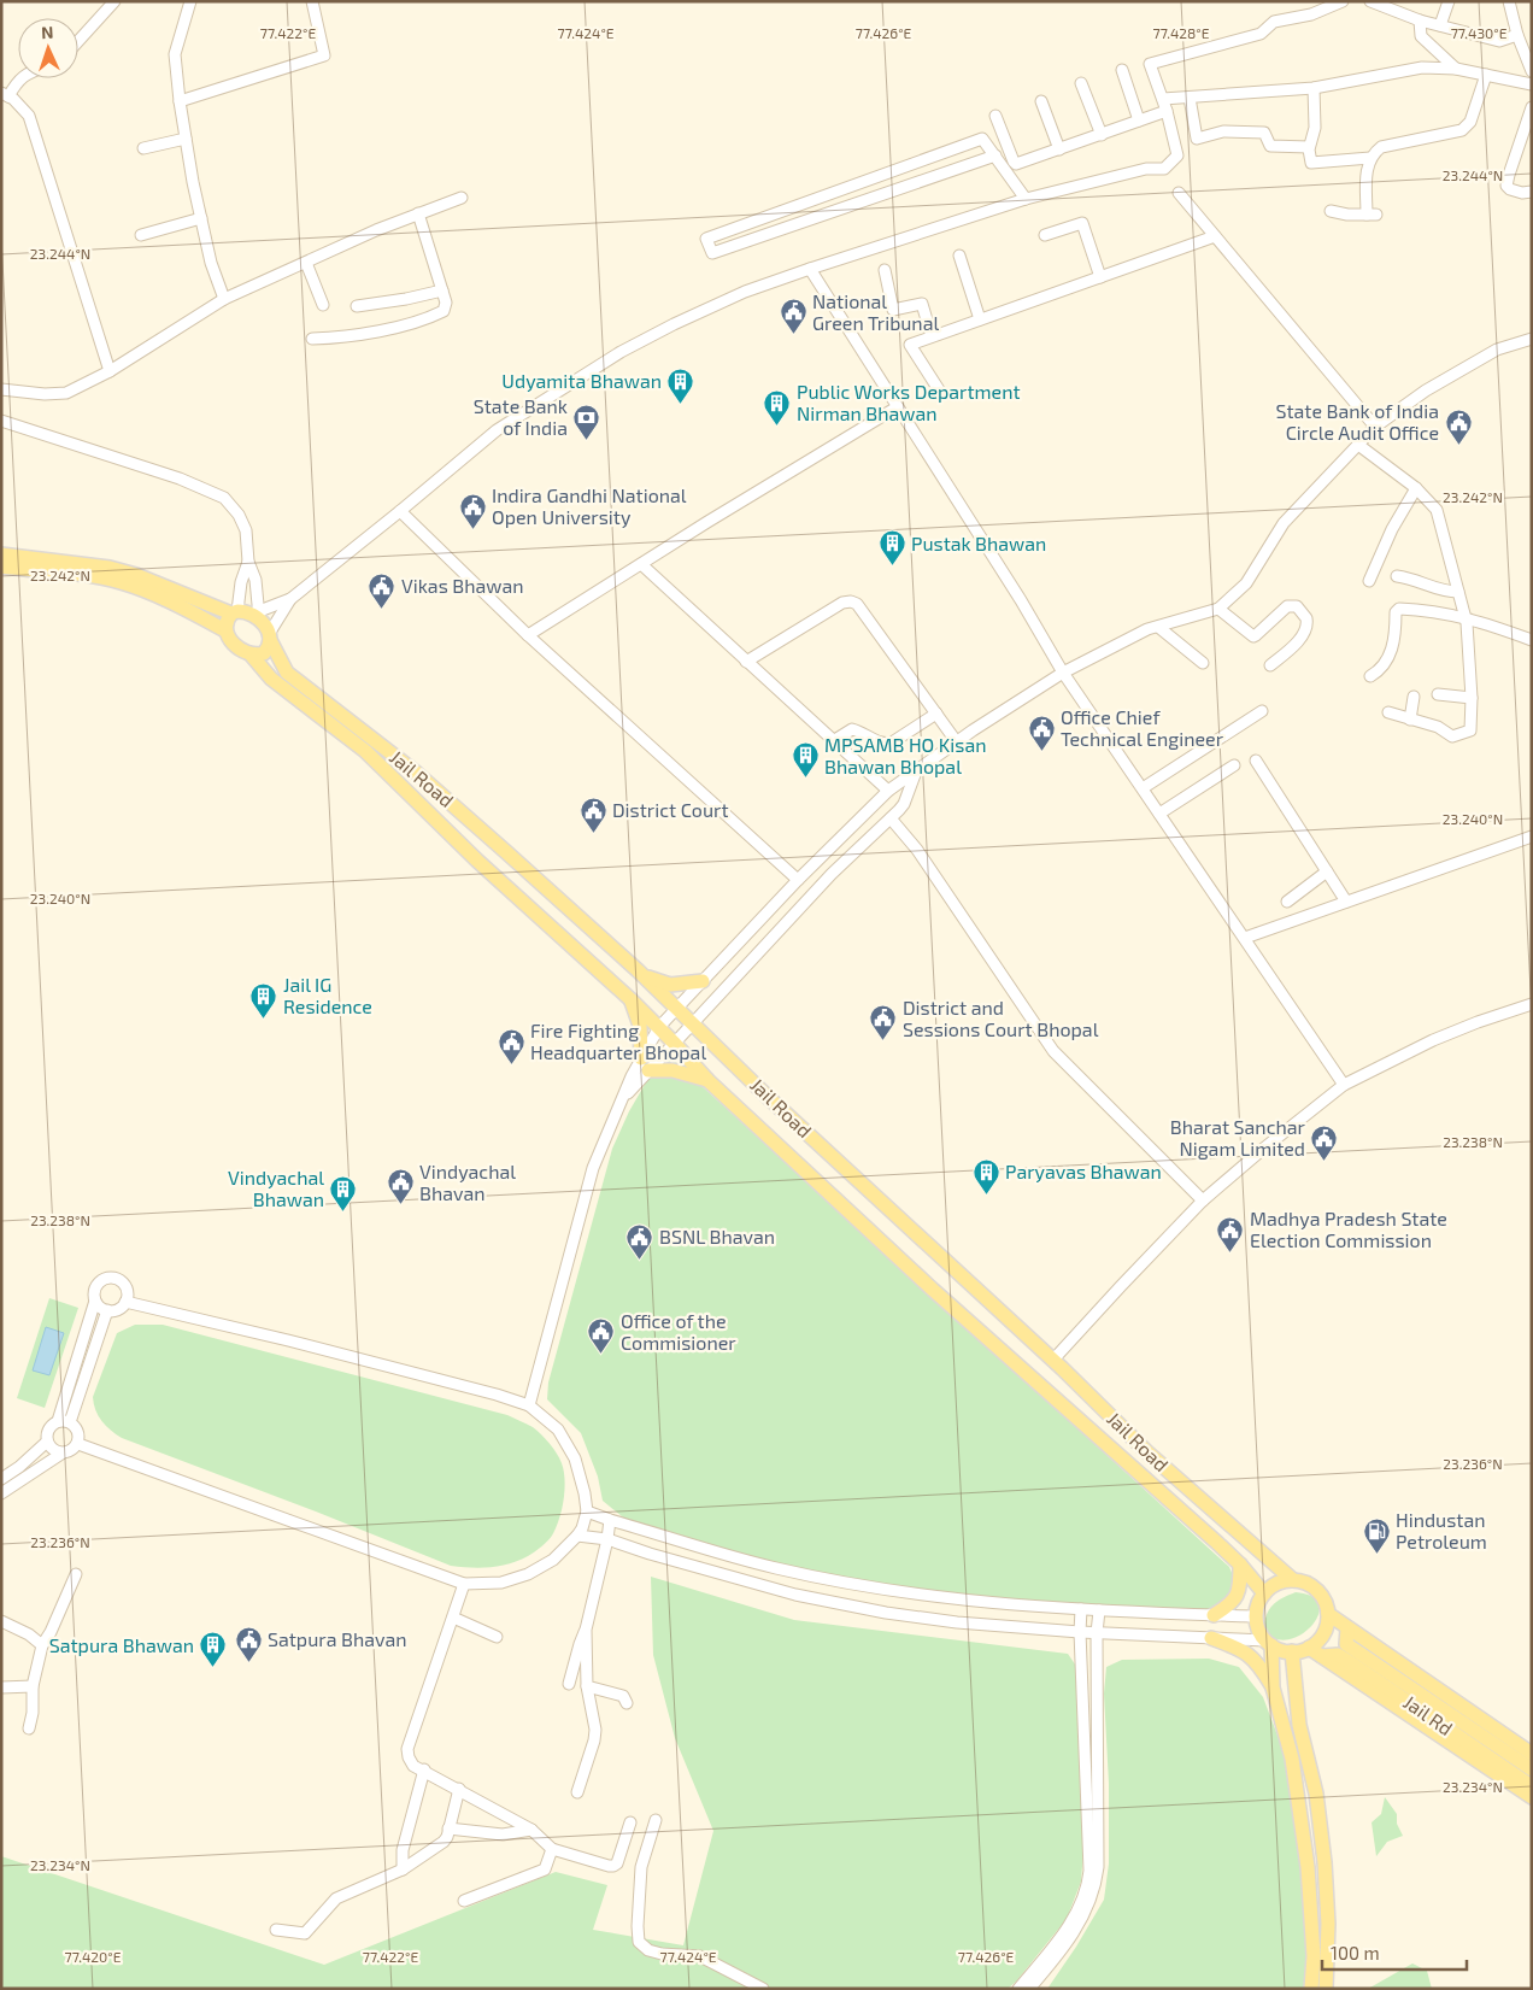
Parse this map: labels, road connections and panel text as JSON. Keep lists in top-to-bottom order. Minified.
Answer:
{"streets":{"main road":["Jail Road","Jail Rd"]},"places":{"public building":["National Green Tribunal","State Bank of India Circle Audit Office","Indira Gandhi National Open University","Vikas Bhawan","Office Chief Technical Engineer","District Court","District and Sessions Court Bhopal","Fire Fighting Headquarter Bhopal","Bharat Sanchar Nigam Limited","Vindyachal Bhavan","Madhya Pradesh State Election Commission","BSNL Bhavan","Office of the Commisioner","Satpura Bhavan"],"building":["Udyamita Bhawan","Public Works Department Nirman Bhawan","Pustak Bhawan","MPSAMB HO Kisan Bhawan Bhopal","Jail IG Residence","Paryavas Bhawan","Vindyachal Bhawan","Satpura Bhawan"],"bank":["State Bank of India"],"fuel station":["Hindustan Petroleum"]},"scale_bar":"100 m","north":"top","coordinates":["77.422°E","77.424°E","77.426°E","77.428°E","77.430°E","23.244°N","23.242°N","23.240°N","23.238°N","23.236°N","23.234°N","77.420°E"]}
